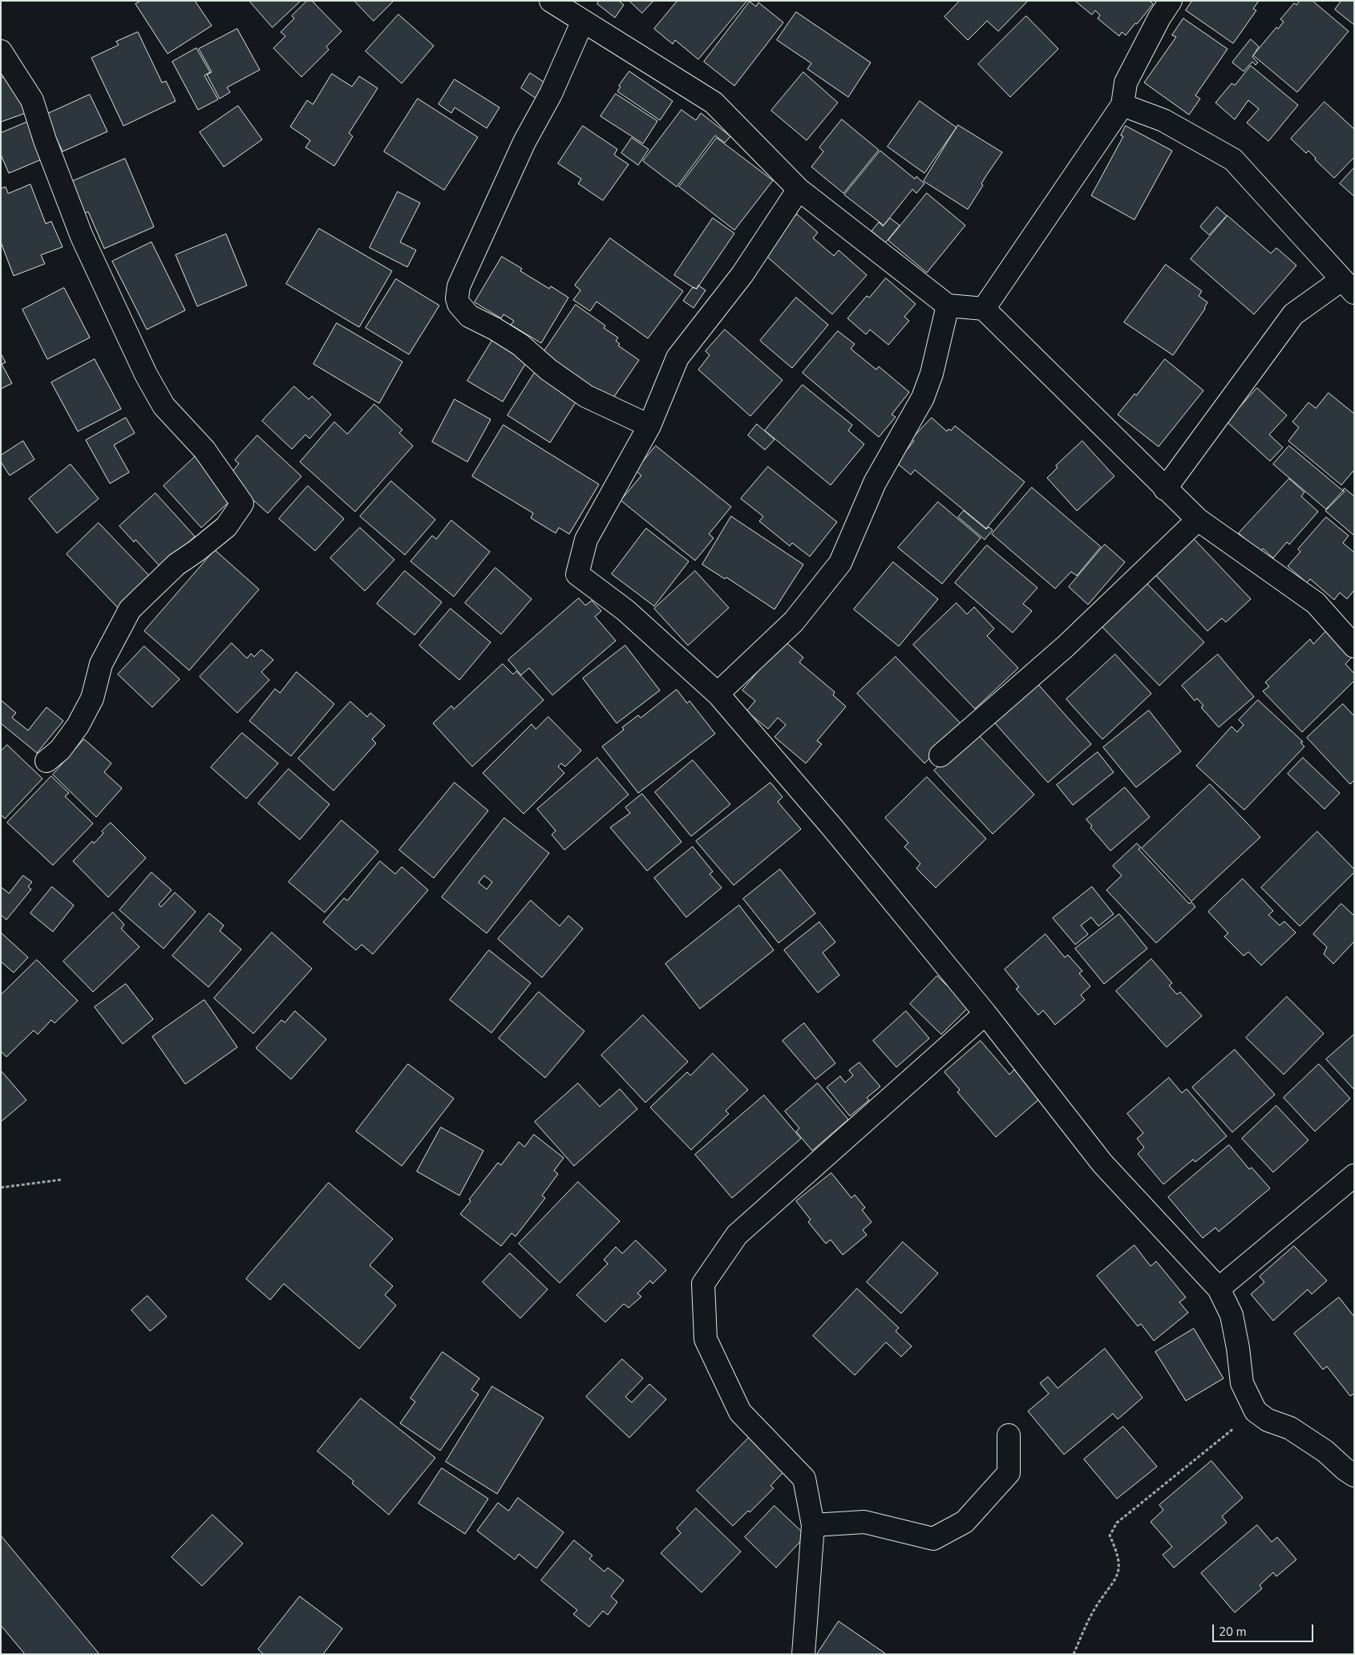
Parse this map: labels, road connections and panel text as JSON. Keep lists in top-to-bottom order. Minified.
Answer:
{"scale_bar":"20 m"}
